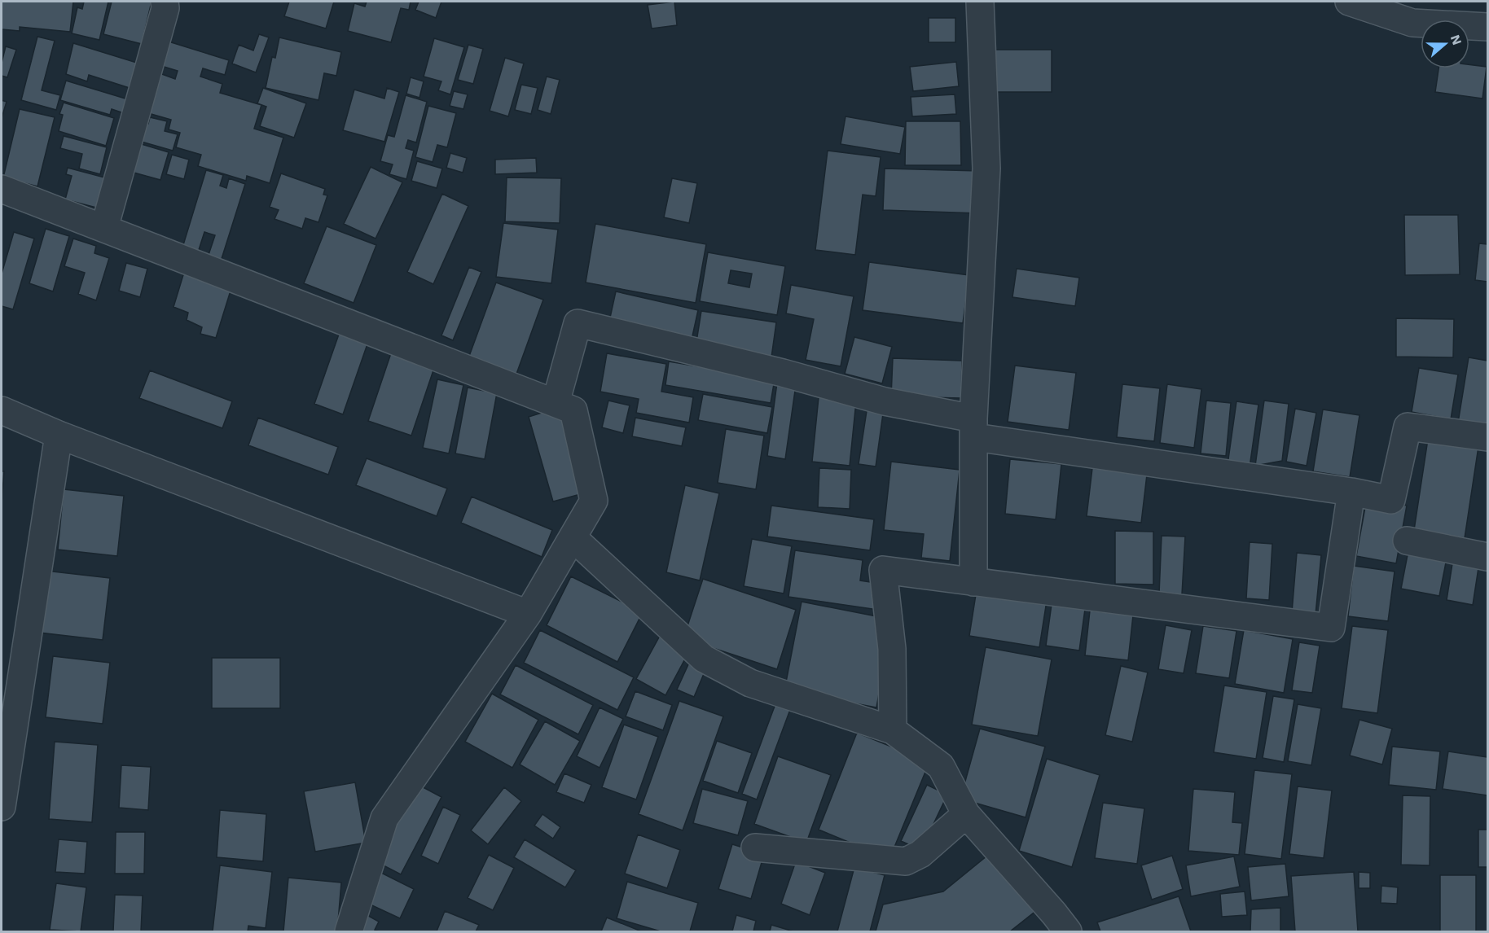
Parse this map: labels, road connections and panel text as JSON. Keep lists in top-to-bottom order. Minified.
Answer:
{"north":"right"}
